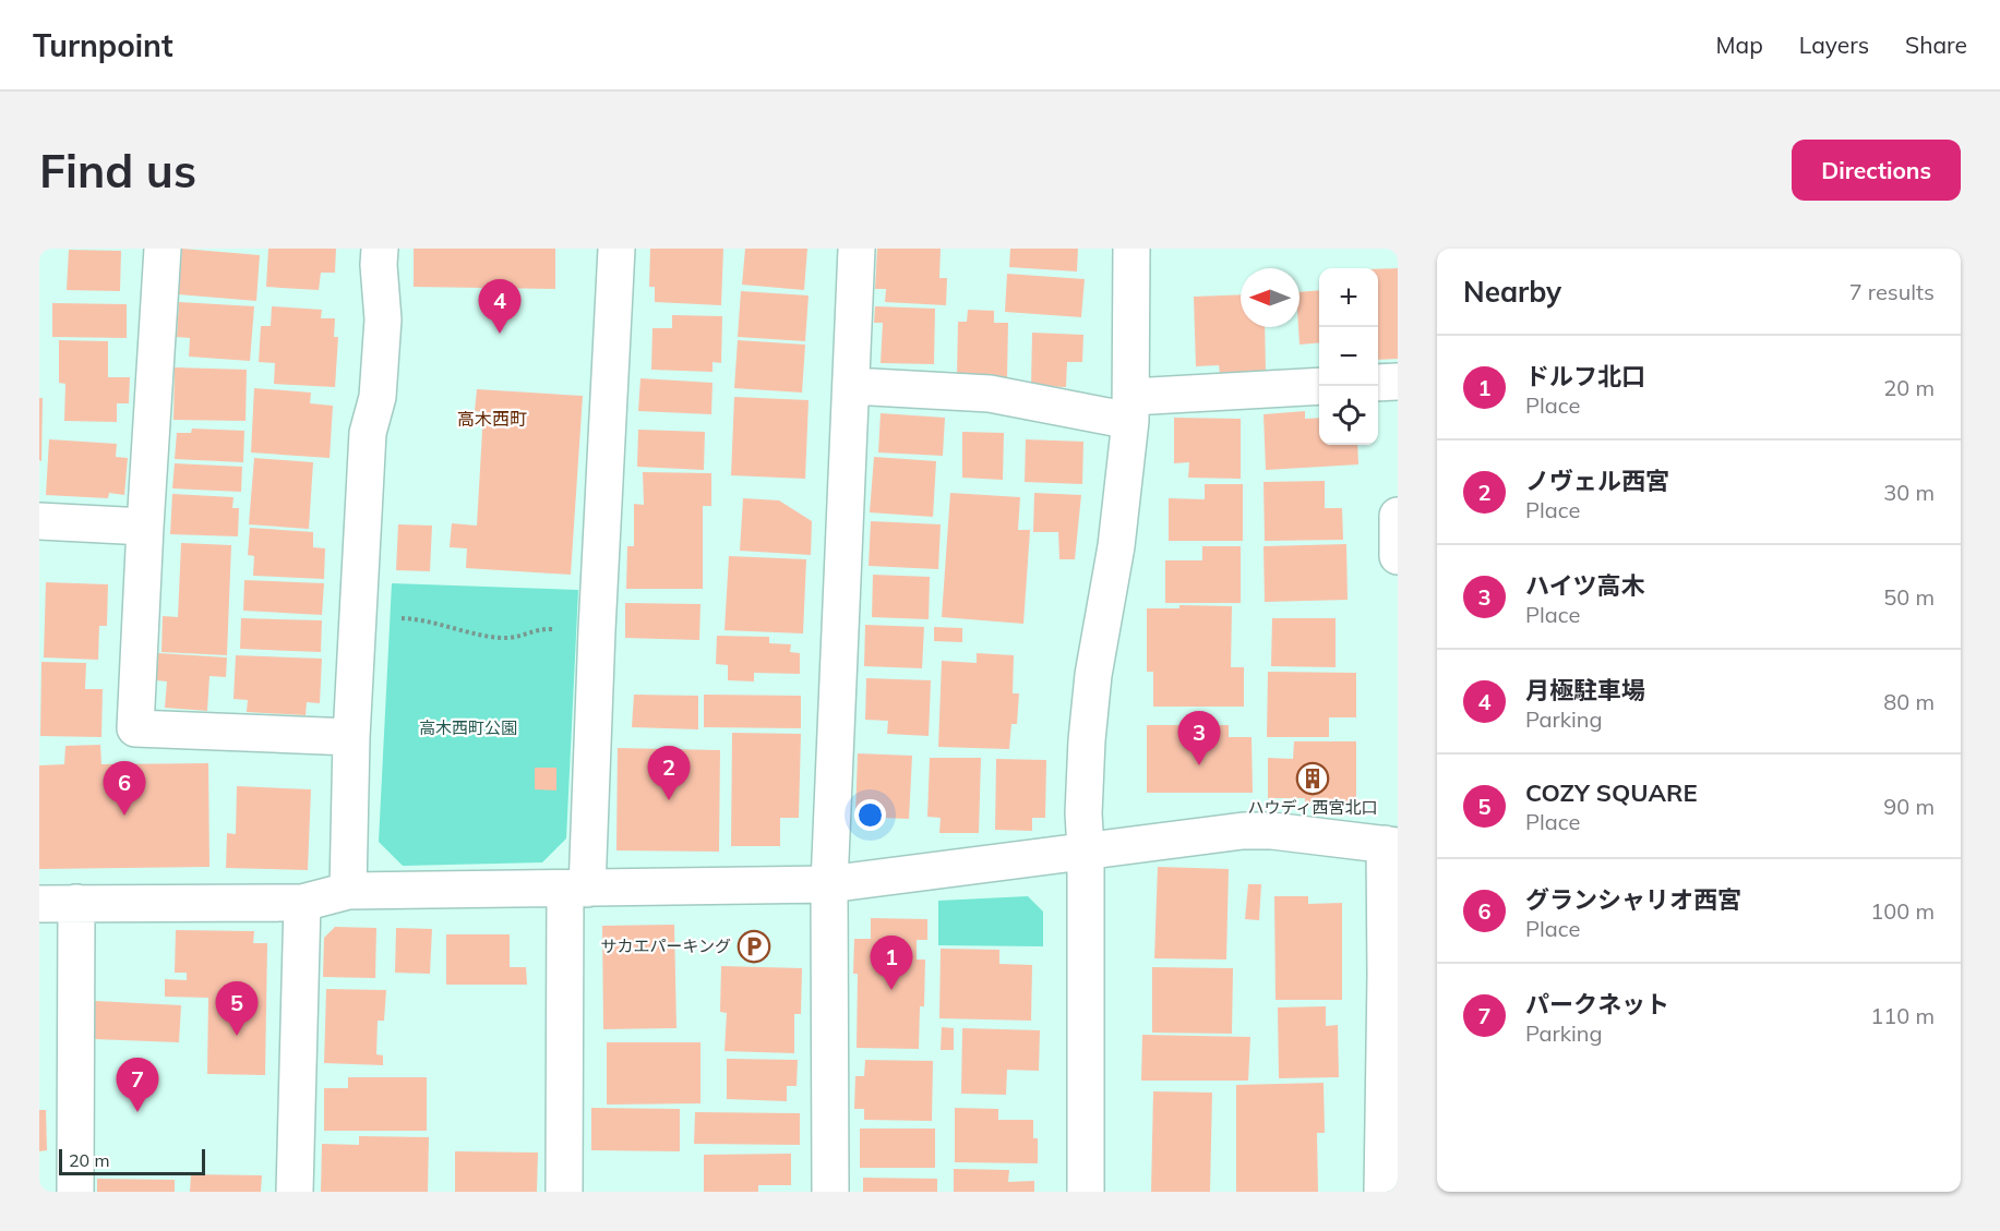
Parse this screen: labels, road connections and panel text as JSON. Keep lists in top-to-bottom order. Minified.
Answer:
{"districts":["高木西町"],"parks":["高木西町公園"],"places":{"building":["ハウディ西宮北口"],"parking":["サカエパーキング"]},"scale_bar":"20 m","north":"left","page":{"header":"Turnpoint","nav":["Map","Layers","Share"],"buttons":"Directions","title":"Find us","heading":["Nearby","7 results"],"map_buttons":["+","−"],"pins":["4","3","2","6","1","5","7"],"list":[{"mark":"1","name":"ドルフ北口","note":"Place","value":"20 m"},{"mark":"2","name":"ノヴェル西宮","note":"Place","value":"30 m"},{"mark":"3","name":"ハイツ高木","note":"Place","value":"50 m"},{"mark":"4","name":"月極駐車場","note":"Parking","value":"80 m"},{"mark":"5","name":"COZY SQUARE","note":"Place","value":"90 m"},{"mark":"6","name":"グランシャリオ西宮","note":"Place","value":"100 m"},{"mark":"7","name":"パークネット","note":"Parking","value":"110 m"}],"scale":"20 m"}}
